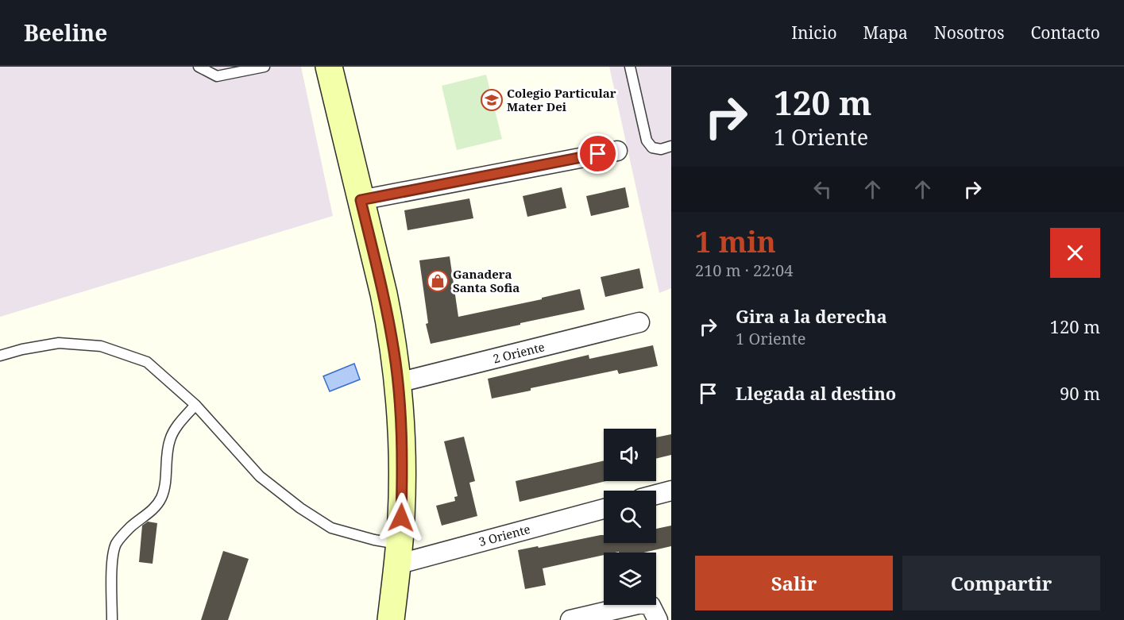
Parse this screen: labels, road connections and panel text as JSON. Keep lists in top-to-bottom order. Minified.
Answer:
{"streets":{"street":["2 Oriente","3 Oriente"]},"places":{"school or university":["Colegio Particular Mater Dei"],"shop":["Ganadera Santa Sofia"]},"page":{"header":"Beeline","nav":["Inicio","Mapa","Nosotros","Contacto"],"turn":["120 m","1 Oriente"],"heading":["1 min","210 m · 22:04"],"list":[{"name":"Gira a la derecha","note":"1 Oriente","value":"120 m"},{"name":"Llegada al destino","value":"90 m"}],"buttons":["Salir","Compartir"]}}
